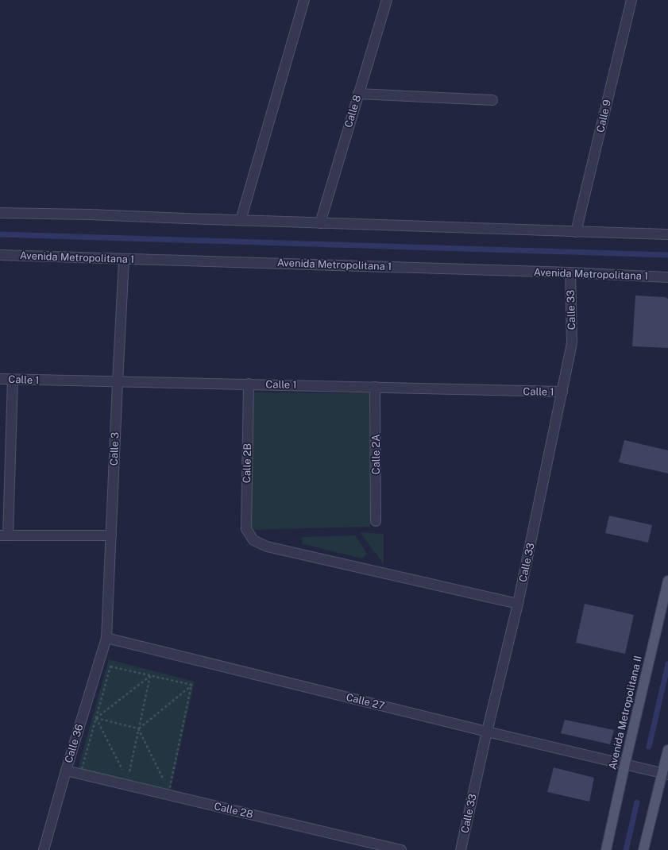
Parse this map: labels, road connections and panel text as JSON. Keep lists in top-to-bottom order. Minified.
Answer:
{"streets":{"main road":["Avenida Metropolitana II"],"street":["Calle 8","Calle 9","Avenida Metropolitana 1","Calle 33","Calle 1","Calle 3","Calle 2A","Calle 2B","Calle 27","Calle 36","Calle 28"]},"crossings":[["Avenida Metropolitana 1","Calle 33"],["Avenida Metropolitana 1","Calle 3"],["Calle 33","Calle 1"],["Calle 33","Calle 2B"],["Calle 33","Calle 27"],["Calle 1","Calle 3"],["Calle 1","Calle 2A"],["Calle 1","Calle 2B"],["Calle 3","Calle 27"],["Calle 3","Calle 36"],["Calle 27","Avenida Metropolitana II"],["Calle 27","Calle 36"],["Calle 36","Calle 28"]]}
